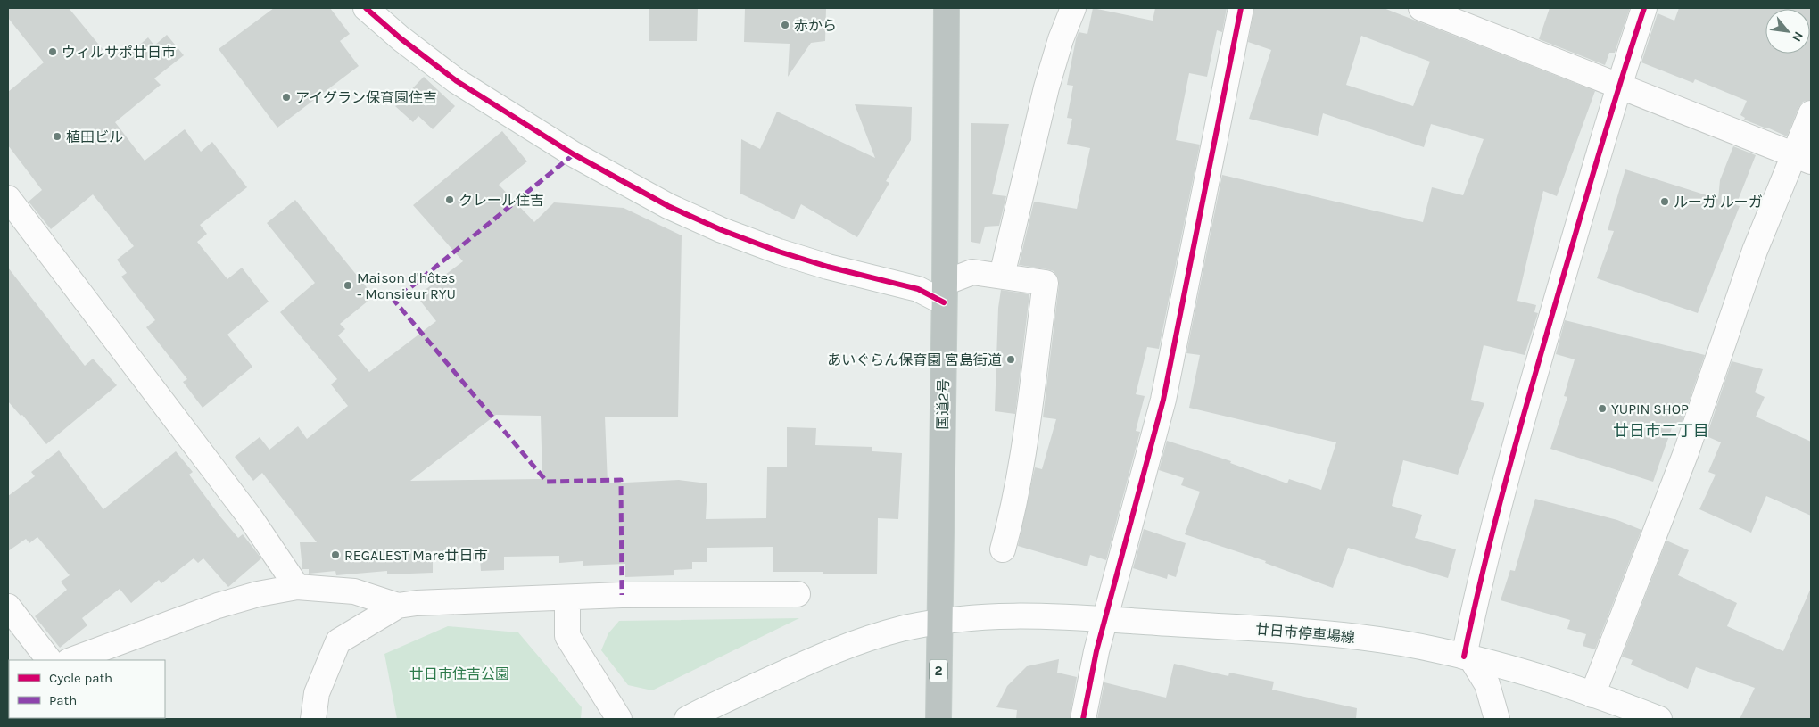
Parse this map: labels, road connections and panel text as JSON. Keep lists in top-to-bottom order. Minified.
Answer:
{"streets":{"highway":["国道2号","2"],"street":["廿日市停車場線"]},"crossings":[["国道2号","廿日市停車場線"]],"districts":["廿日市二丁目"],"parks":["廿日市住吉公園"],"places":["赤から","ウィルサポ廿日市","アイグラン保育園住吉","植田ビル","クレール住吉","ルーガ ルーガ","Maison d'hôtes - Monsieur RYU","あいぐらん保育園 宮島街道","YUPIN SHOP","REGALEST Mare廿日市"],"legend":["Cycle path","Path"],"north":"bottom right"}
